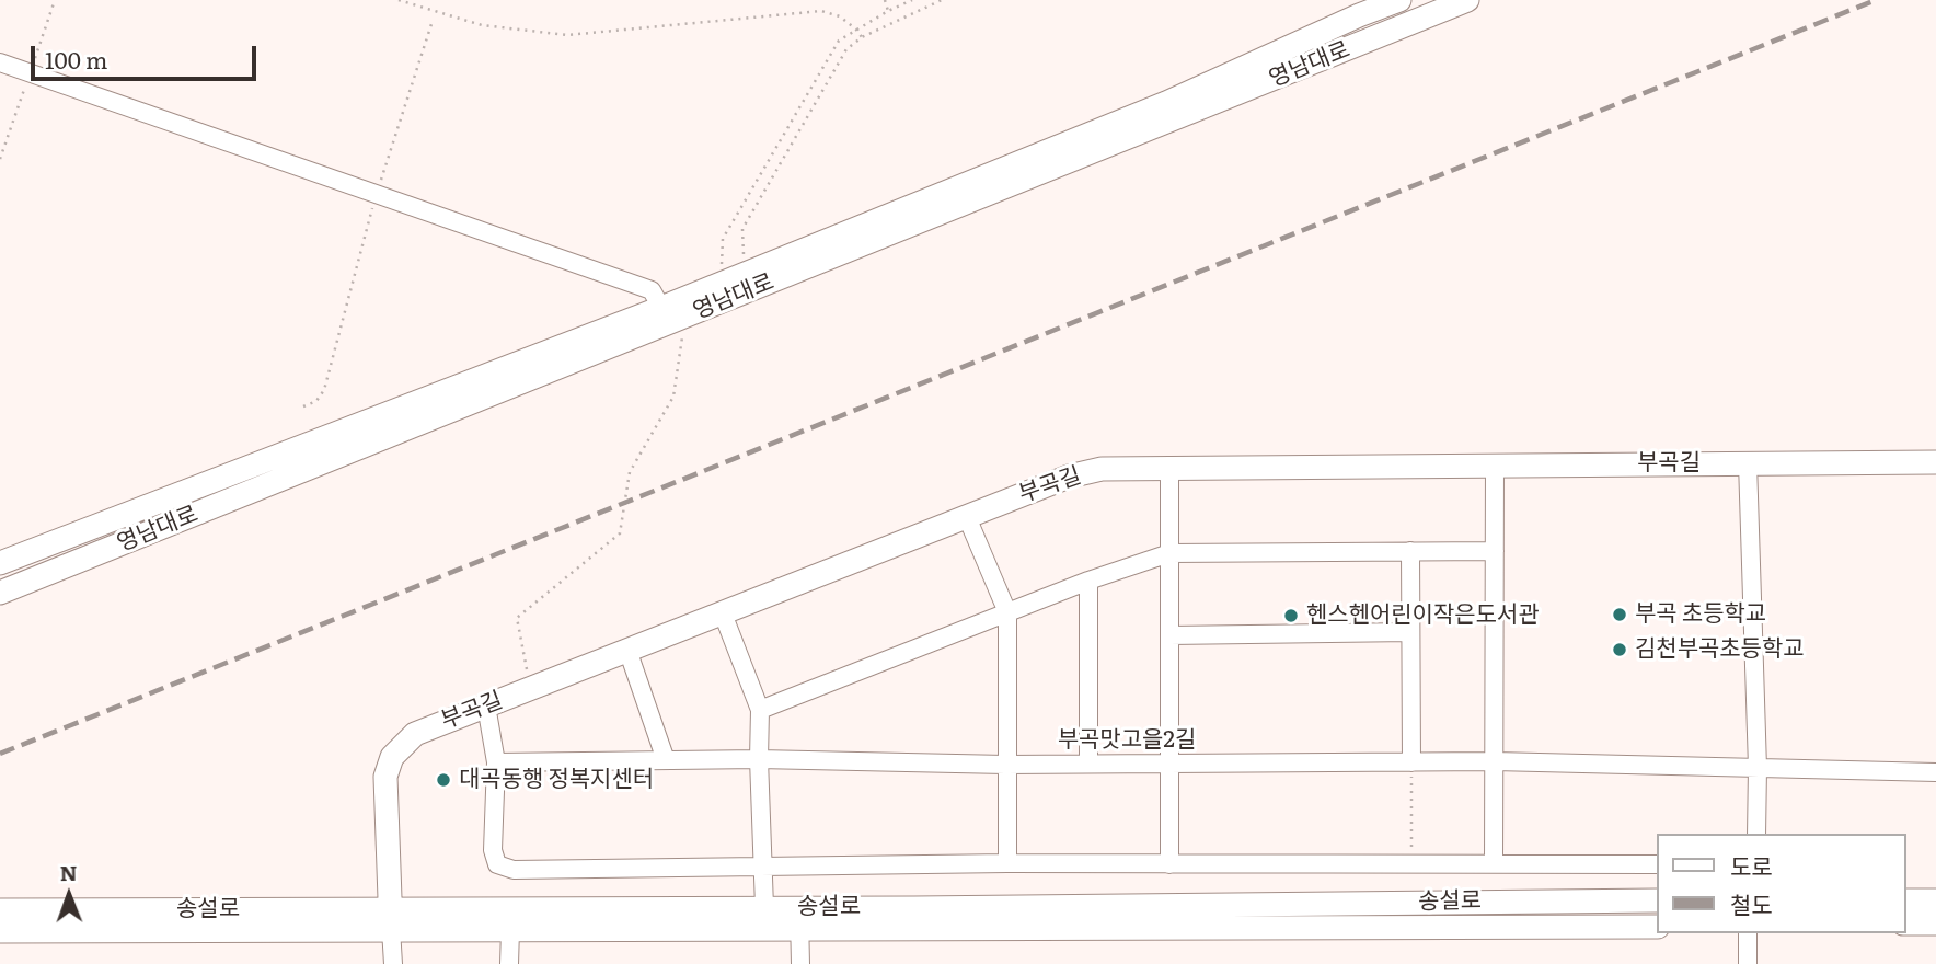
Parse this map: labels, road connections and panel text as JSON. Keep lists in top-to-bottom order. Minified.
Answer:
{"streets":{"street":["영남대로","부곡길","부곡맛고을2길","송설로"]},"crossings":[["부곡길","송설로"]],"places":["부곡 초등학교","헨스헨어린이작은도서관","김천부곡초등학교","대곡동행 정복지센터"],"legend":["도로","철도"],"scale_bar":"100 m","north":"top"}
